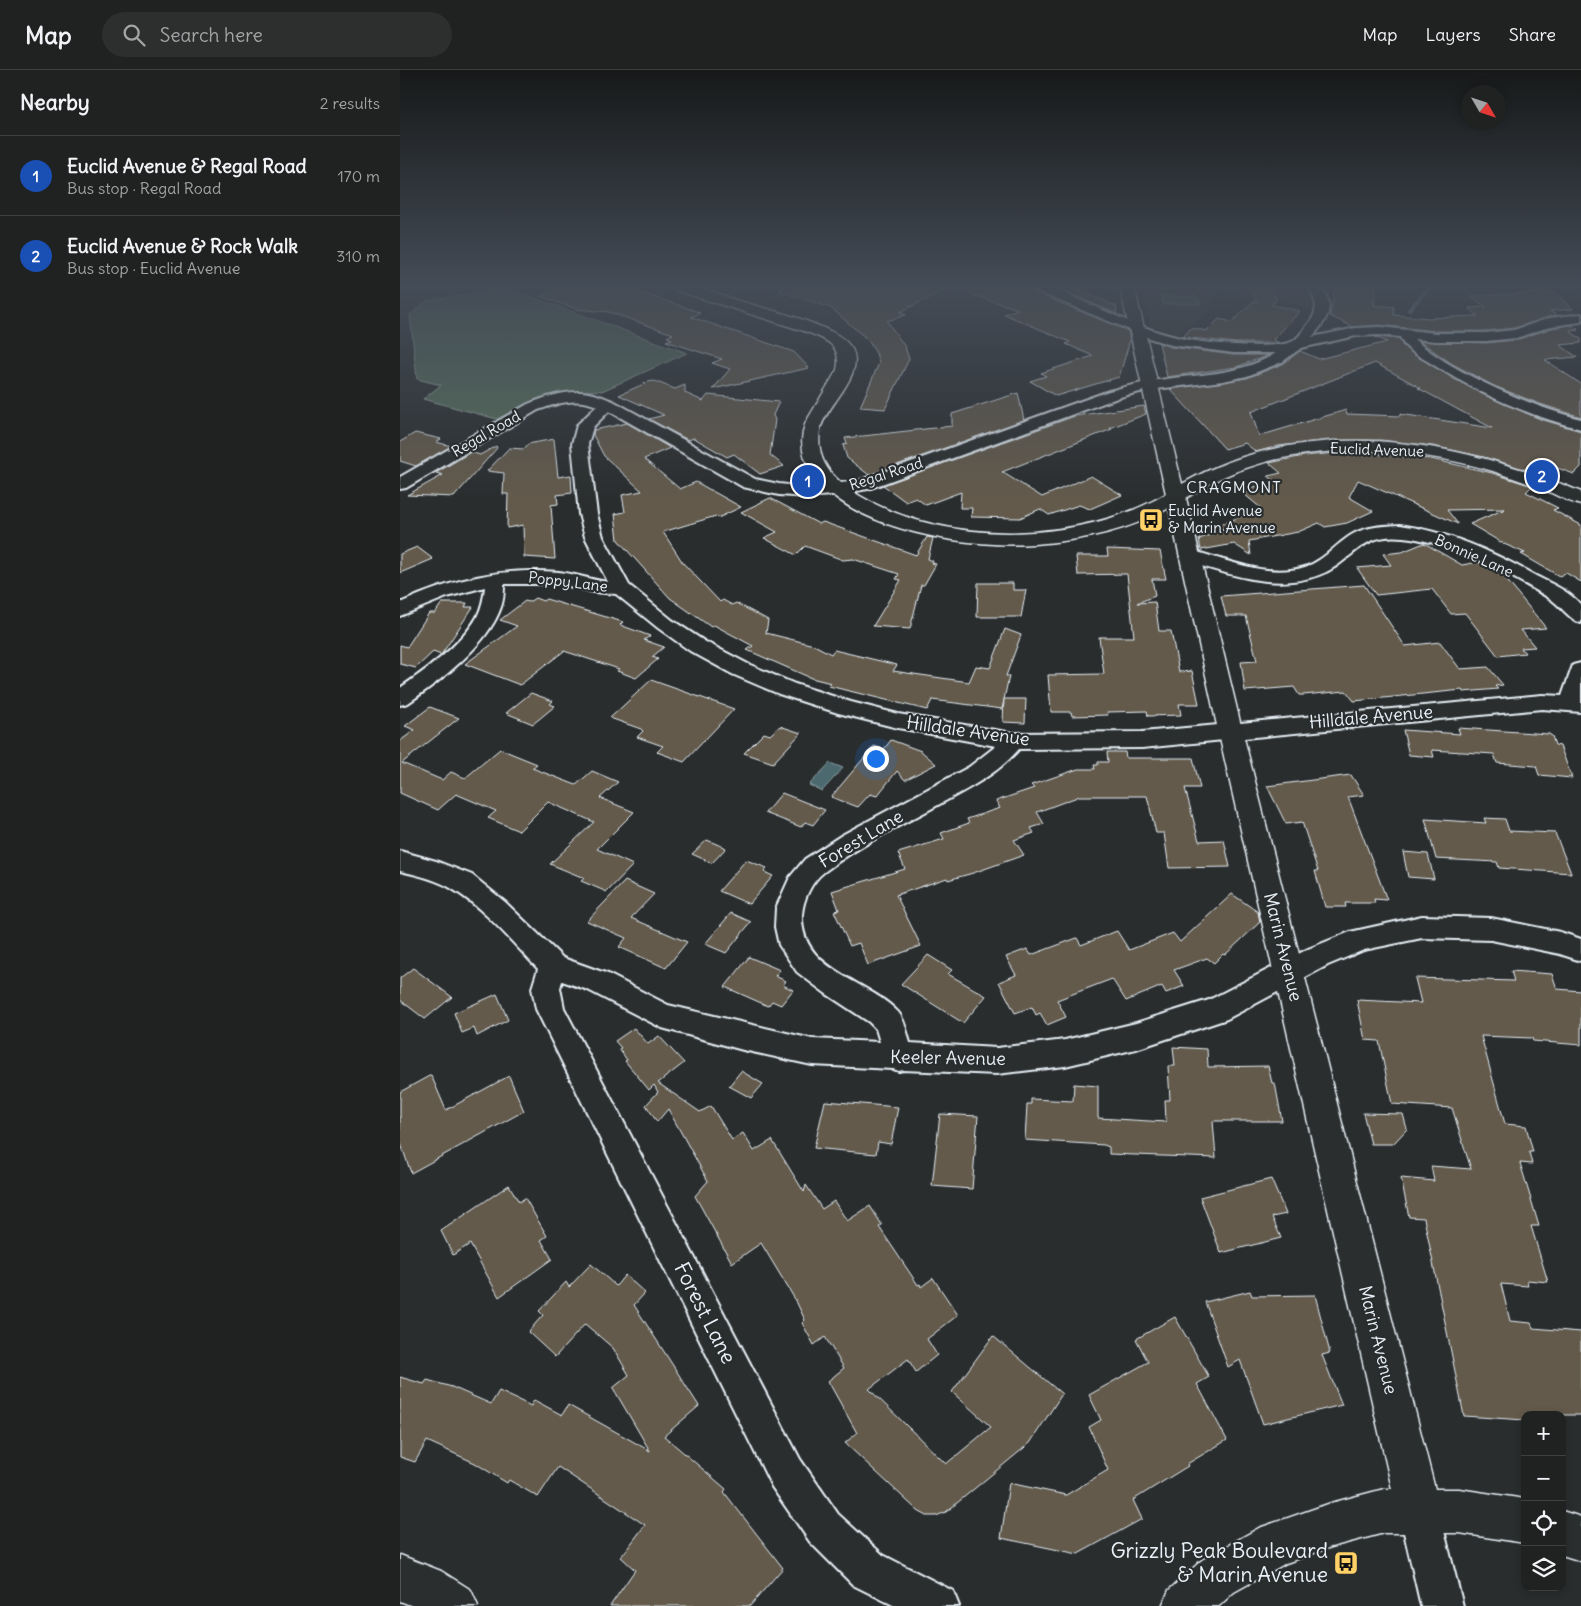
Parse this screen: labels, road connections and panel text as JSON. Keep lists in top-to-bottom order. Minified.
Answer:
{"streets":{"street":["Regal Road","Euclid Avenue","Bonnie Lane","Poppy Lane","Hilldale Avenue","Forest Lane","Marin Avenue","Keeler Avenue"]},"crossings":[["Regal Road","Euclid Avenue"],["Regal Road","Hilldale Avenue"],["Regal Road","Marin Avenue"],["Euclid Avenue","Marin Avenue"],["Bonnie Lane","Marin Avenue"],["Poppy Lane","Hilldale Avenue"],["Hilldale Avenue","Forest Lane"],["Hilldale Avenue","Marin Avenue"],["Forest Lane","Keeler Avenue"],["Marin Avenue","Keeler Avenue"]],"districts":["CRAGMONT"],"places":{"bus stop":["Euclid Avenue & Marin Avenue","Grizzly Peak Boulevard & Marin Avenue"]},"north":"bottom right","page":{"header":"Map","search":"Search here","nav":["Map","Layers","Share"],"heading":["Nearby","2 results"],"list":[{"mark":"1","name":"Euclid Avenue & Regal Road","note":"Bus stop · Regal Road","value":"170 m"},{"mark":"2","name":"Euclid Avenue & Rock Walk","note":"Bus stop · Euclid Avenue","value":"310 m"}],"pins":["2","1"],"map_buttons":["+","−"]}}
